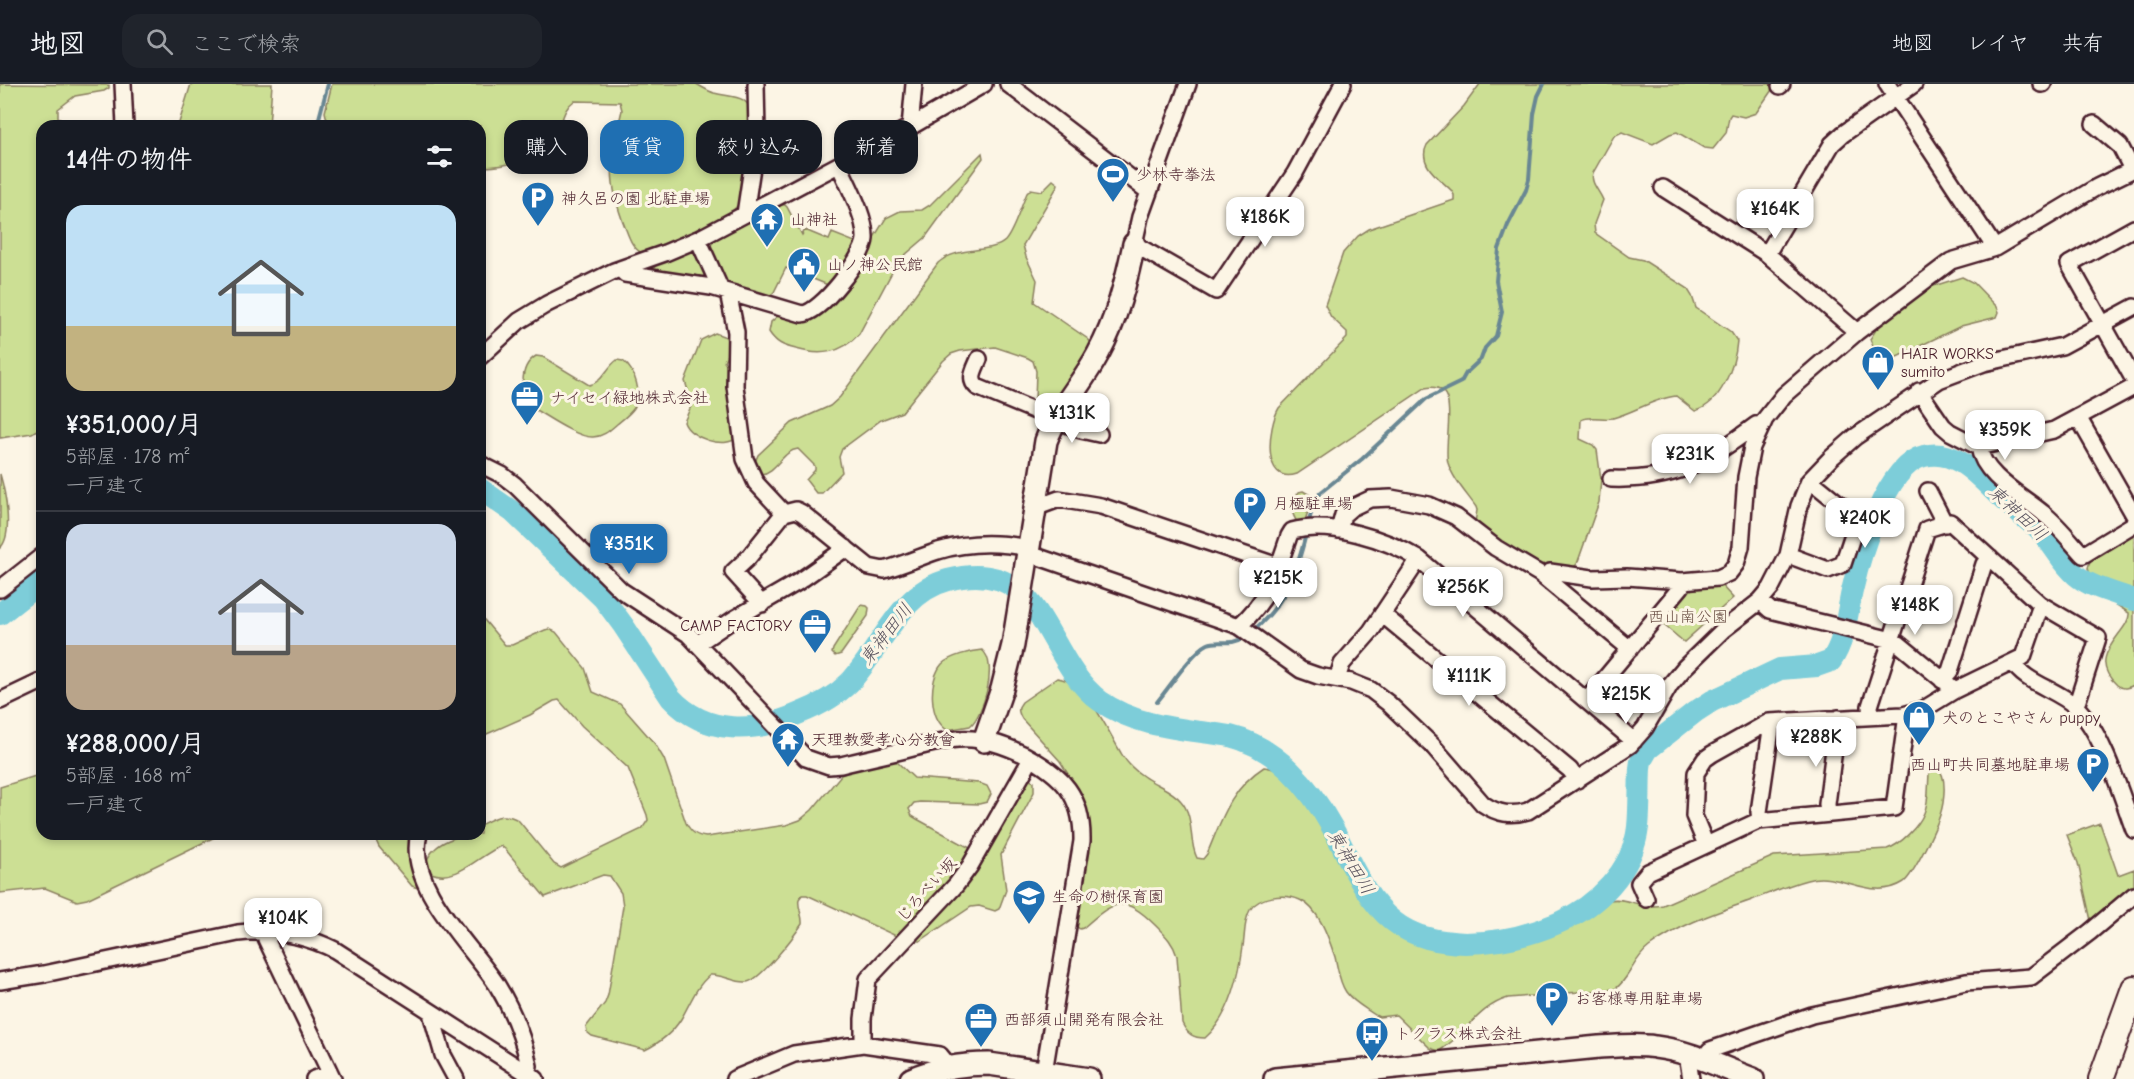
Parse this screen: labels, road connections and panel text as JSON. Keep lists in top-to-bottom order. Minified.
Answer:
{"streets":{"street":["じろべい坂"]},"water":["東神田川"],"parks":["西山南公園"],"places":{"sports":["少林寺拳法"],"parking":["神久呂の園 北駐車場","月極駐車場","西山町共同墓地駐車場","お客様専用駐車場"],"temple":["山神社","天理教愛孝心分教會"],"public building":["山ノ神公民館"],"shop":["HAIR WORKS sumito","犬のとこやさん puppy"],"office":["ナイセイ緑地株式会社","CAMP FACTORY","西部須山開発有限会社"],"school or university":["生命の樹保育園"],"bus stop":["トクラス株式会社"]},"page":{"header":"地図","search":"ここで検索","nav":["地図","レイヤ","共有"],"chip":["購入","賃貸","絞り込み","新着"],"heading":"14件の物件","price":["¥164K","¥186K","¥131K","¥359K","¥231K","¥240K","¥351K","¥215K","¥256K","¥148K","¥111K","¥215K","¥288K","¥104K"],"list":[{"name":"¥351,000/月","note":"5部屋 · 178 m² · 一戸建て"},{"name":"¥288,000/月","note":"5部屋 · 168 m² · 一戸建て"}]}}
